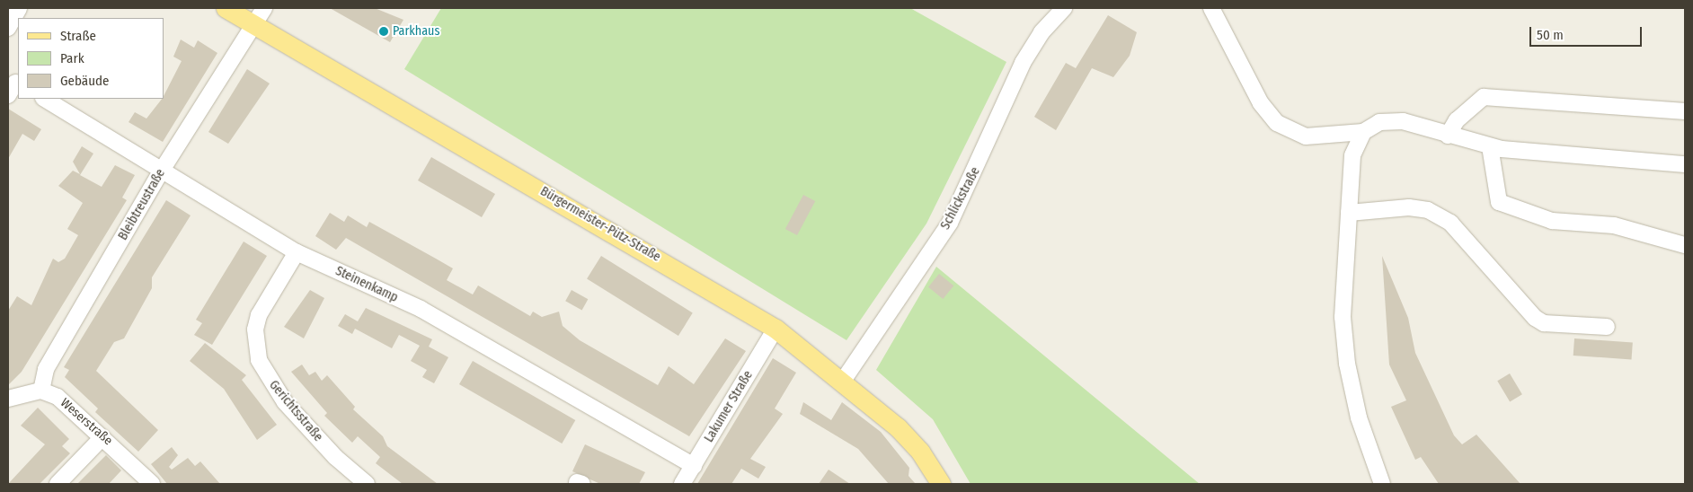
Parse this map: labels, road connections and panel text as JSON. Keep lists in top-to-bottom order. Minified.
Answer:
{"streets":{"main road":["Bürgermeister-Pütz-Straße"],"street":["Schlickstraße","Bleibtreustraße","Steinenkamp","Lakumer Straße","Gerichtsstraße","Weserstraße"]},"crossings":[["Schlickstraße","Bürgermeister-Pütz-Straße"],["Bleibtreustraße","Bürgermeister-Pütz-Straße"],["Bleibtreustraße","Steinenkamp"],["Bleibtreustraße","Weserstraße"],["Bürgermeister-Pütz-Straße","Lakumer Straße"],["Steinenkamp","Lakumer Straße"],["Steinenkamp","Gerichtsstraße"]],"places":["Parkhaus"],"legend":["Straße","Park","Gebäude"],"scale_bar":"50 m"}
